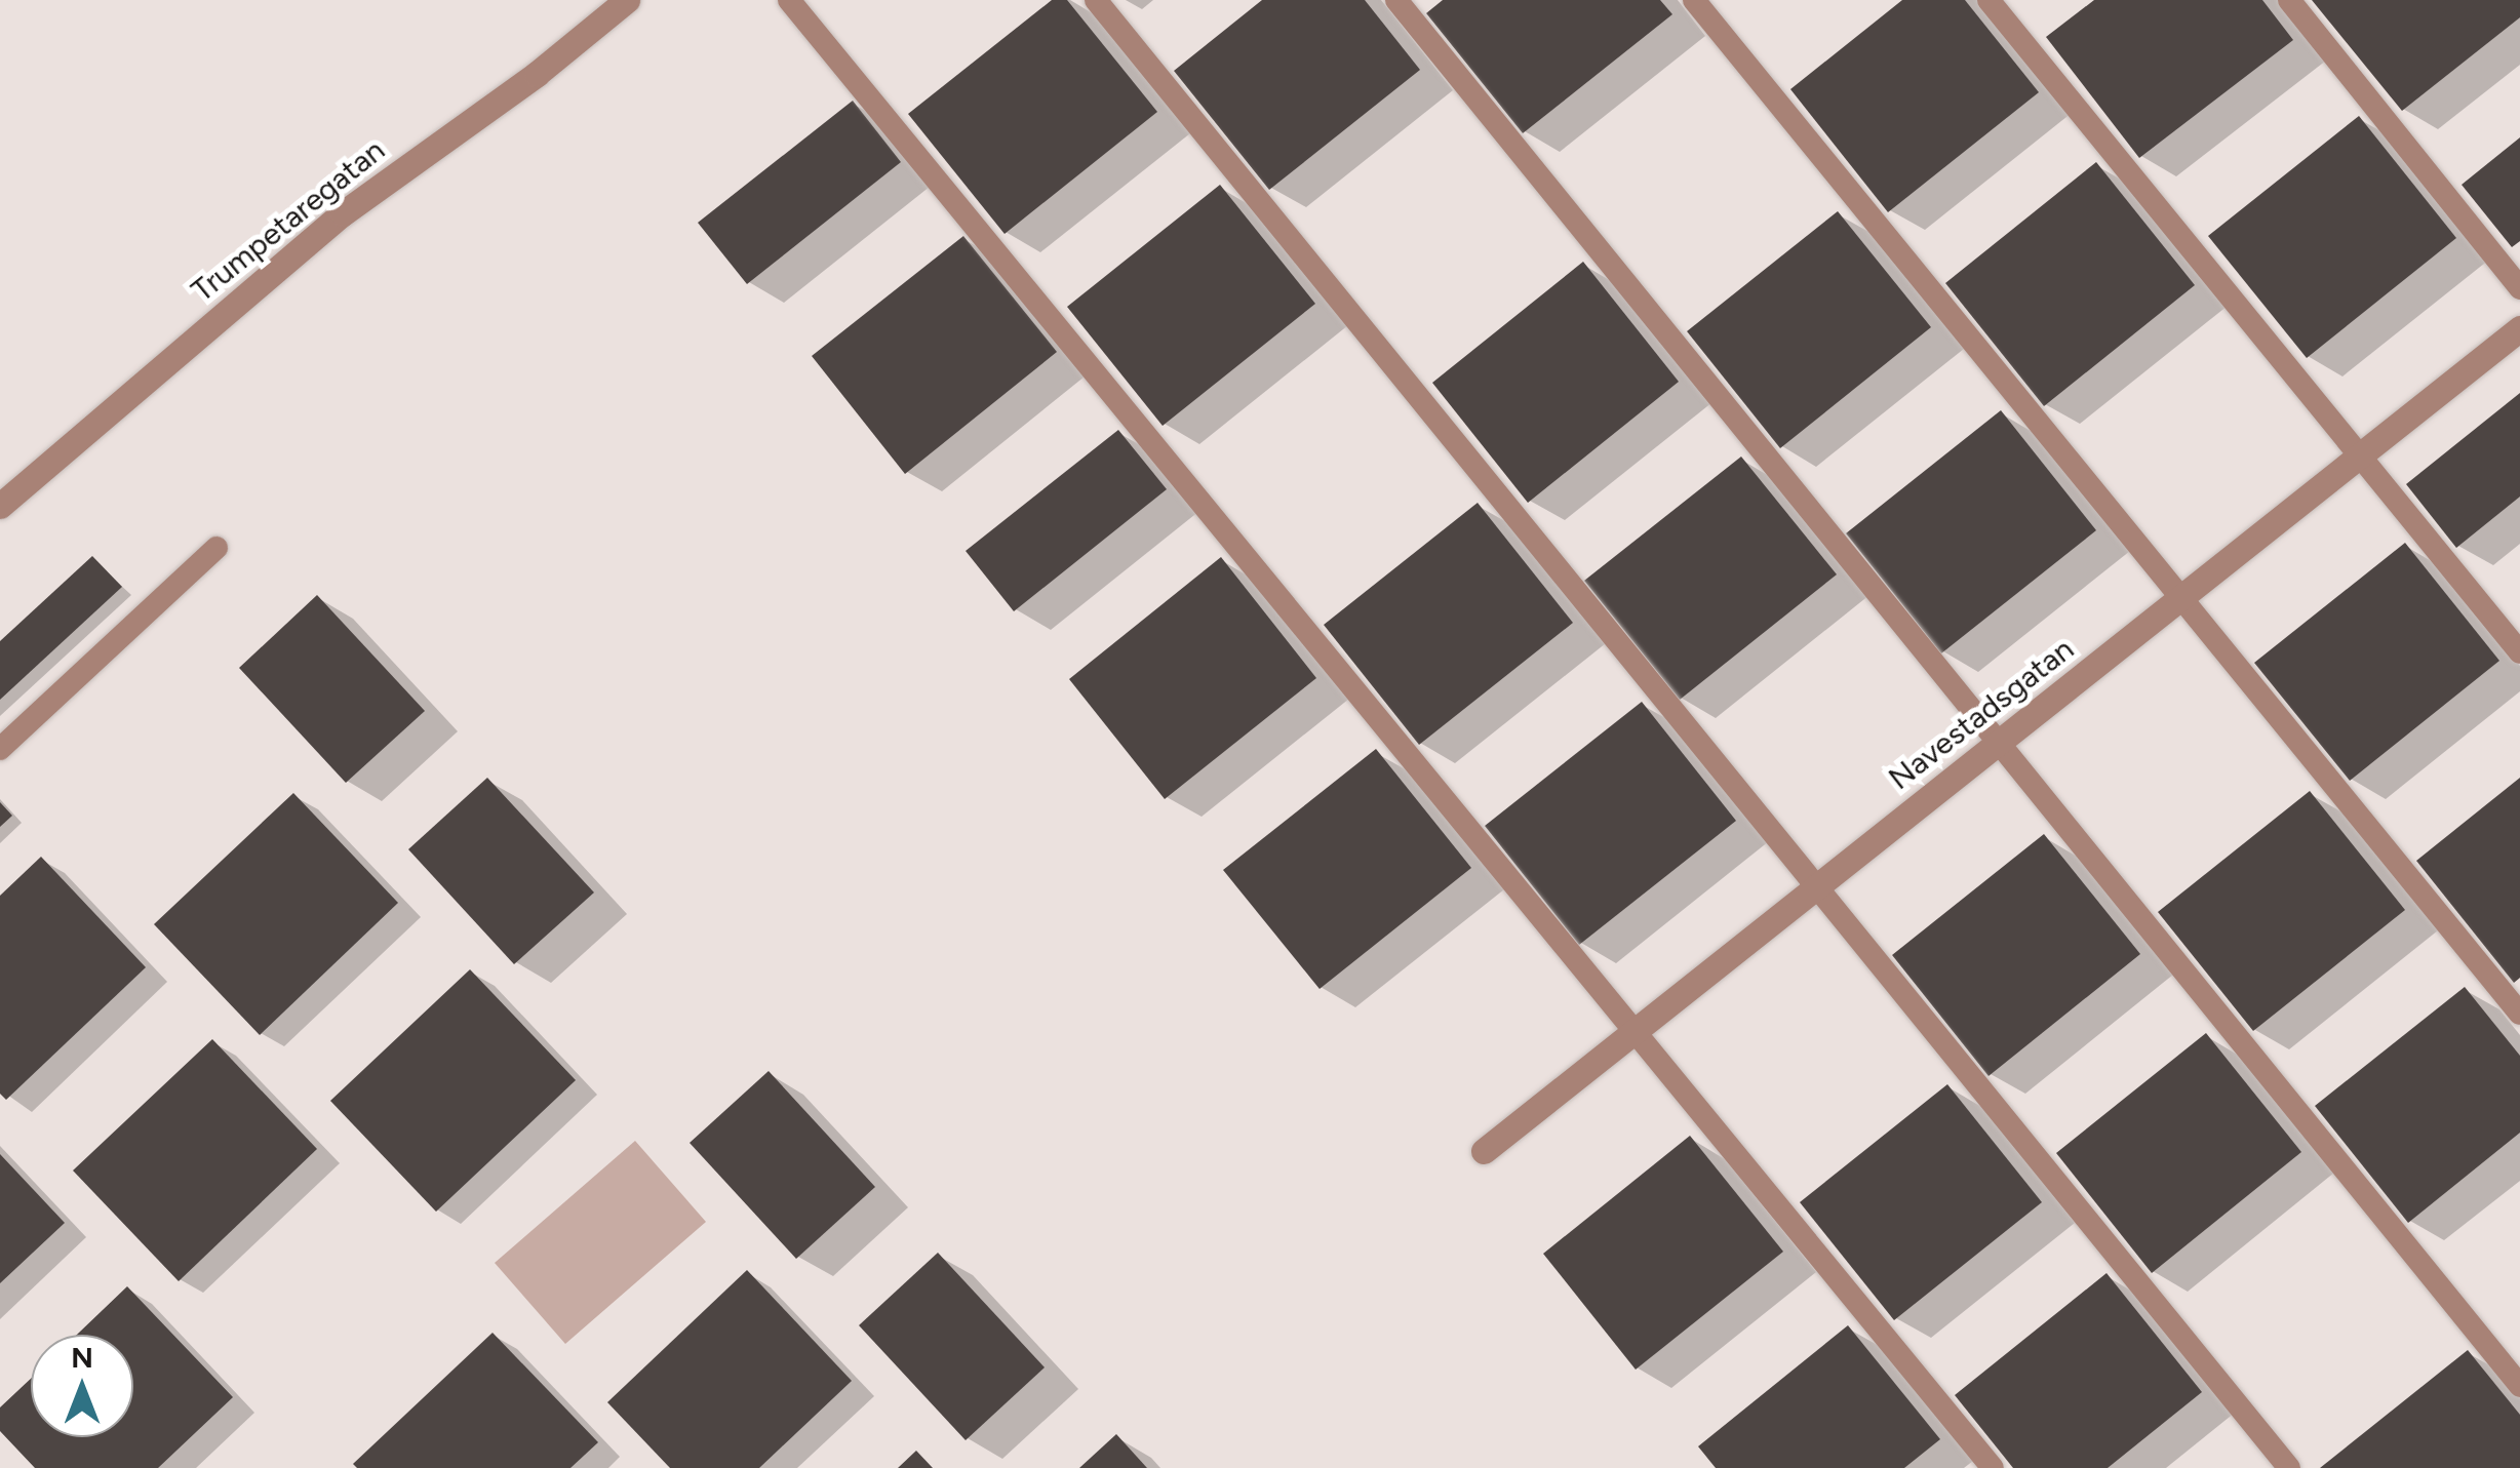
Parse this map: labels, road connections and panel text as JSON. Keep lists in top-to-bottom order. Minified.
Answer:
{"streets":{"street":["Trumpetaregatan","Navestadsgatan"]},"north":"top"}
